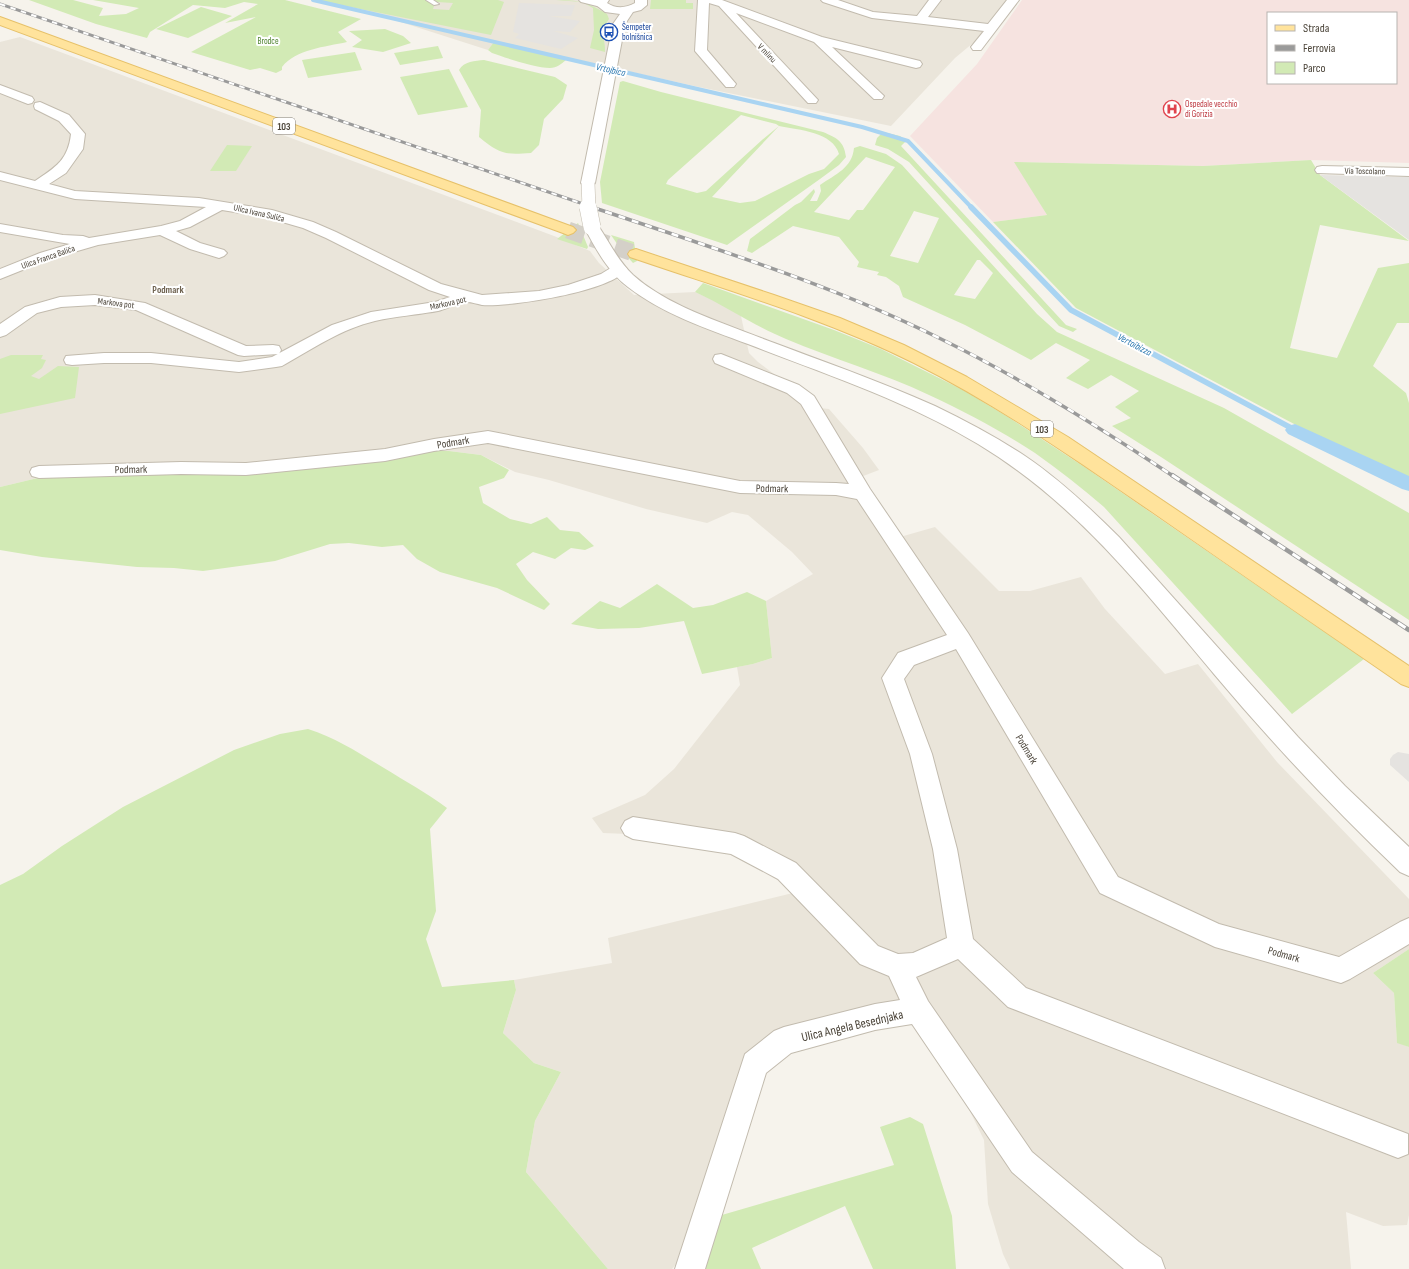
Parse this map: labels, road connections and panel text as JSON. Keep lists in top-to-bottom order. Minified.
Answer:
{"streets":{"main road":["103"],"street":["V mlinu","Via Toscolano","Ulica Ivana Suliča","Ulica Franca Baliča","Markova pot","Podmark","Ulica Angela Besednjaka"]},"crossings":[["Ulica Ivana Suliča","Ulica Franca Baliča"],["Ulica Ivana Suliča","Markova pot"]],"districts":["Podmark"],"water":["Vrtojbica","Vertoibizza"],"parks":["Brodce"],"places":{"bus stop":["Šempeter bolnišnica"],"hospital":["Ospedale vecchio di Gorizia"]},"legend":["Strada","Ferrovia","Parco"]}
